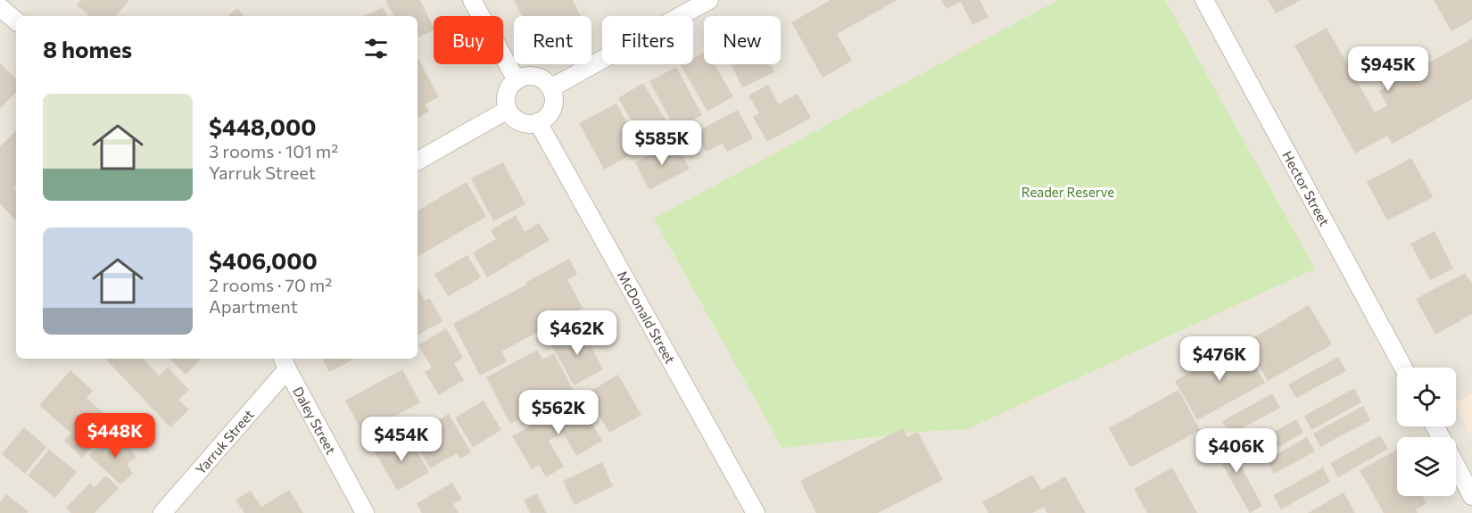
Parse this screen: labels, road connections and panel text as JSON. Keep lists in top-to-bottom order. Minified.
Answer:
{"streets":{"street":["Hector Street","McDonald Street","Daley Street","Yarruk Street"]},"crossings":[["Daley Street","Yarruk Street"]],"parks":["Reader Reserve"],"page":{"chip":["Buy","Rent","Filters","New"],"heading":"8 homes","price":["$945K","$585K","$462K","$476K","$562K","$448K","$454K","$406K"],"list":[{"name":"$448,000","note":"3 rooms · 101 m² · Yarruk Street"},{"name":"$406,000","note":"2 rooms · 70 m² · Apartment"}]}}
